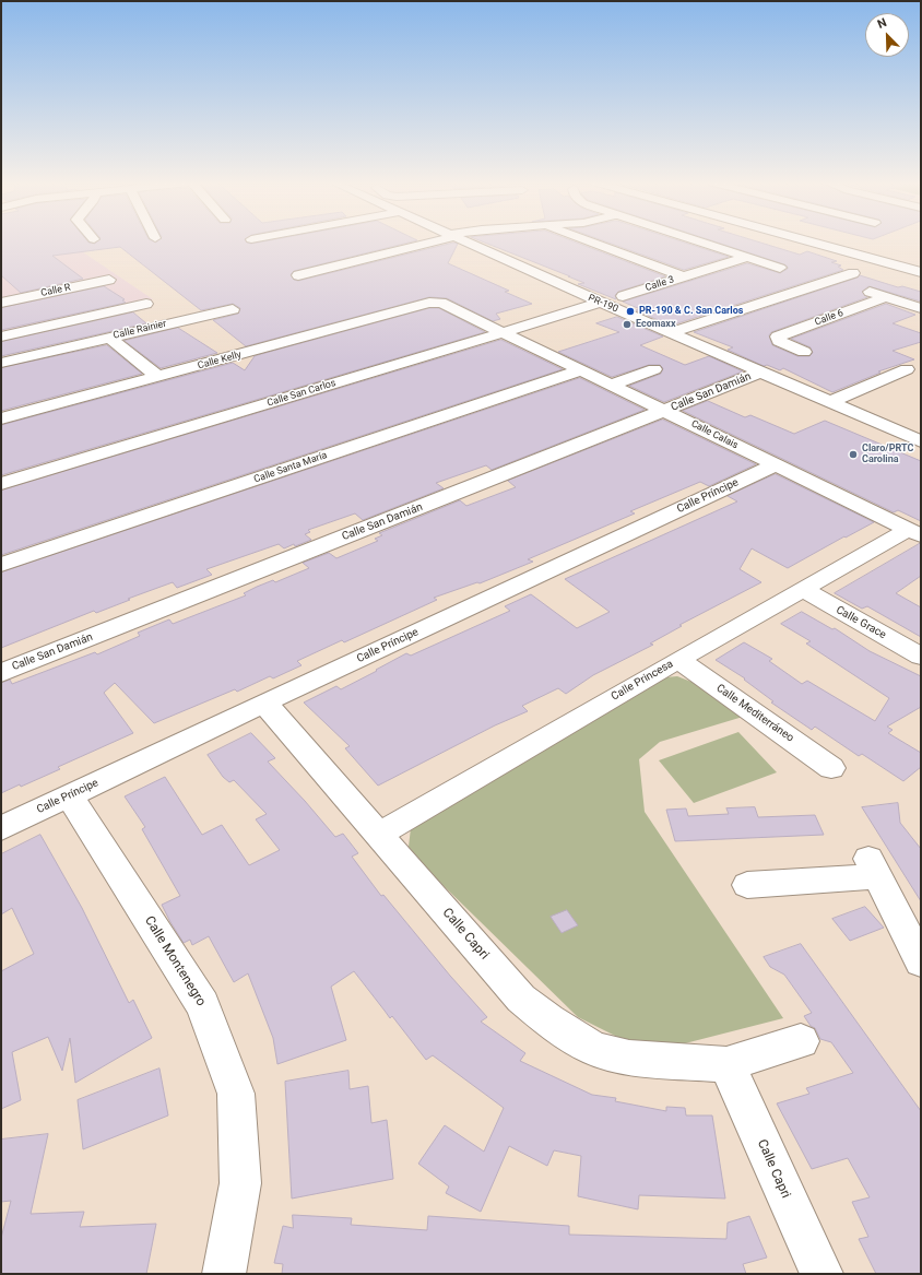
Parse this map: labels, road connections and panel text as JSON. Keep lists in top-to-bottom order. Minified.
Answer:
{"streets":{"main road":["Calle 3","Calle R","PR-190","Calle 6","Calle Rainier","Calle Kelly","Calle San Damián","Calle San Carlos","Calle Calais","Calle Santa María","Calle Príncipe","Calle Grace","Calle Princesa","Calle Mediterráneo","Calle Capri","Calle Montenegro"]},"crossings":[["PR-190","Calle San Damián"],["PR-190","Calle San Carlos"],["Calle Rainier","Calle Kelly"],["Calle Kelly","Calle Calais"],["Calle San Damián","Calle Calais"],["Calle San Carlos","Calle Calais"],["Calle Calais","Calle Santa María"],["Calle Calais","Calle Príncipe"],["Calle Calais","Calle Princesa"],["Calle Príncipe","Calle Capri"],["Calle Príncipe","Calle Montenegro"],["Calle Grace","Calle Princesa"],["Calle Princesa","Calle Mediterráneo"],["Calle Princesa","Calle Capri"]],"places":["PR-190 & C. San Carlos","Ecomaxx","Claro/PRTC Carolina"],"north":"top left"}
